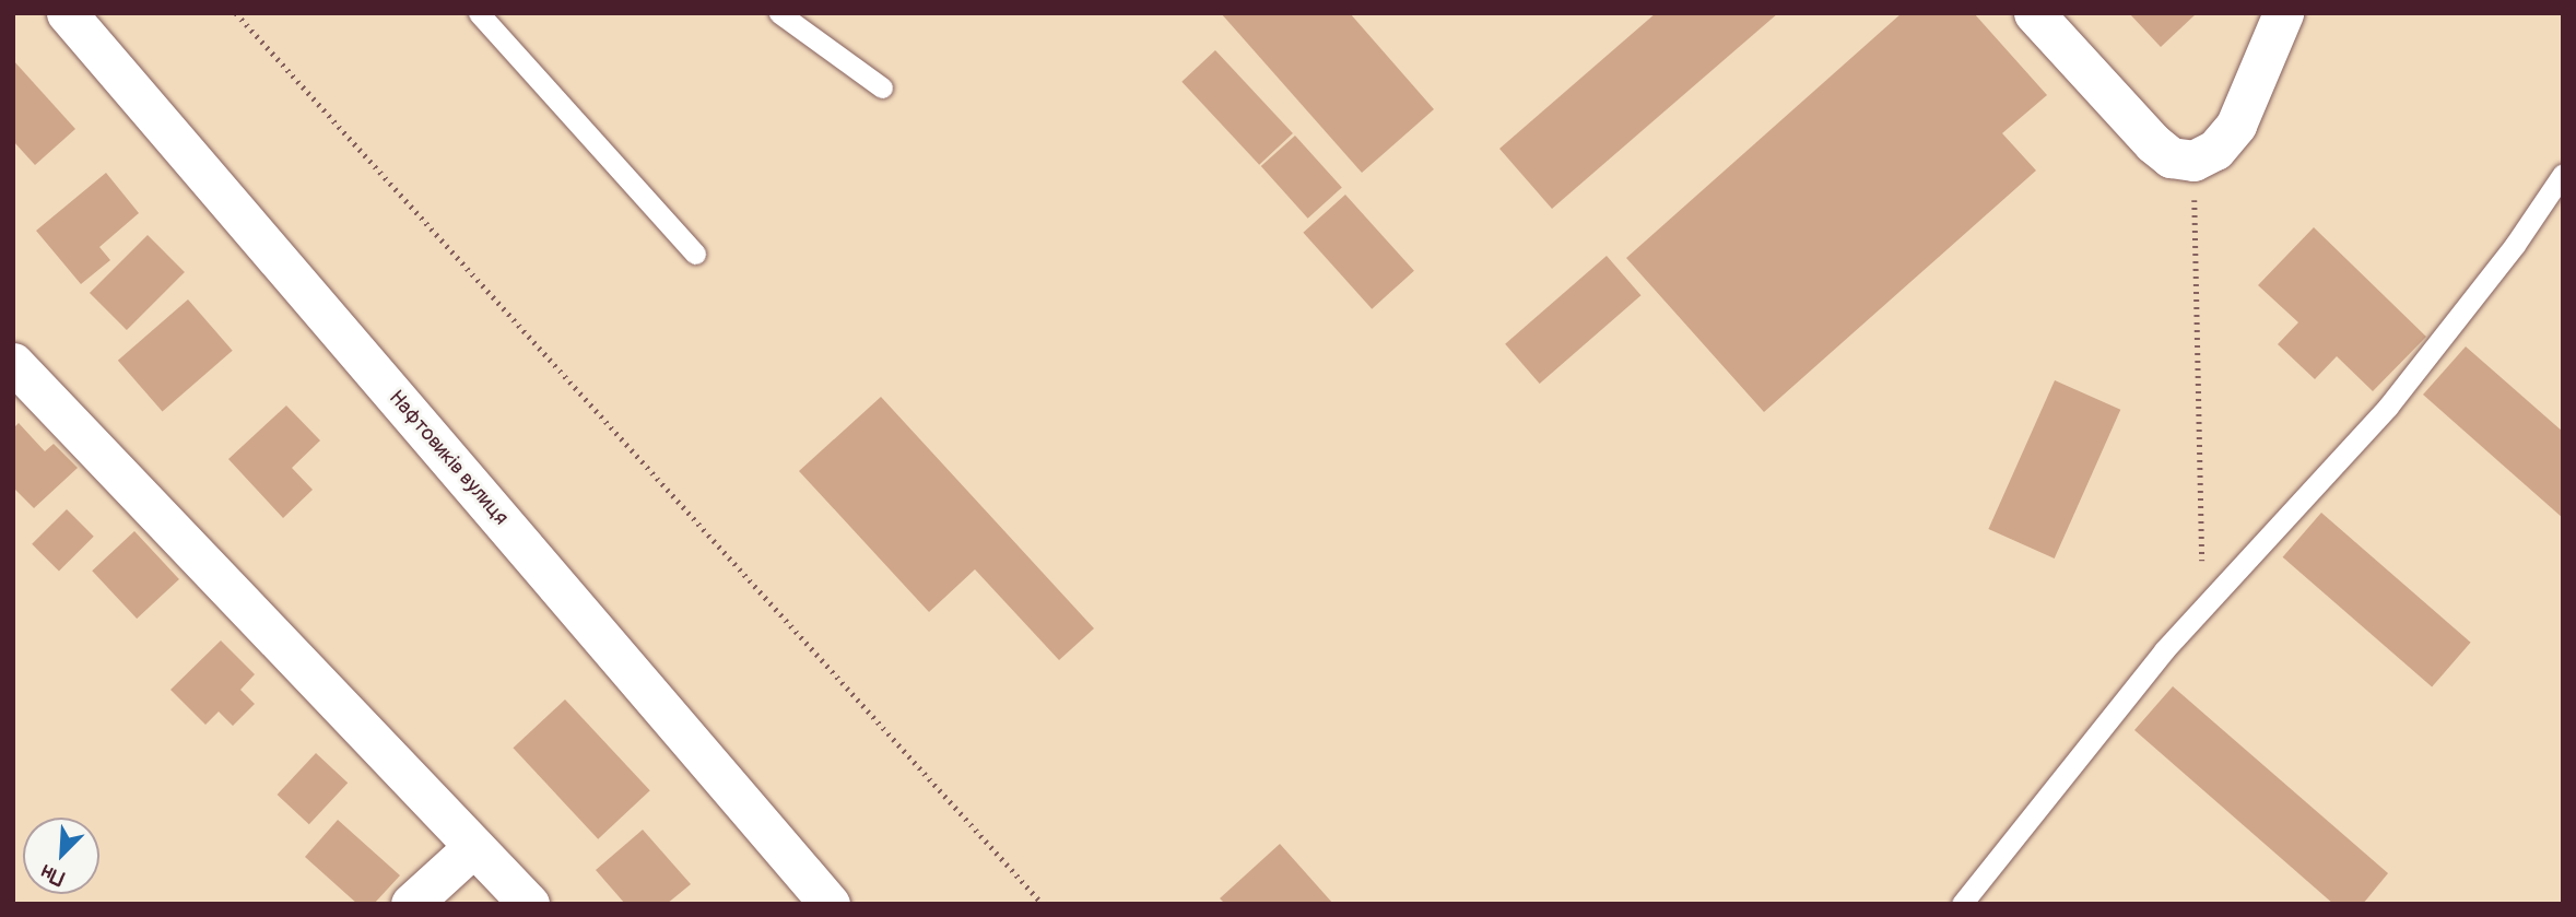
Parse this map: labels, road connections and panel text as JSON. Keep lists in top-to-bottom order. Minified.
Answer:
{"streets":{"street":["Нафтовиків вулиця"]},"north":"bottom left"}
